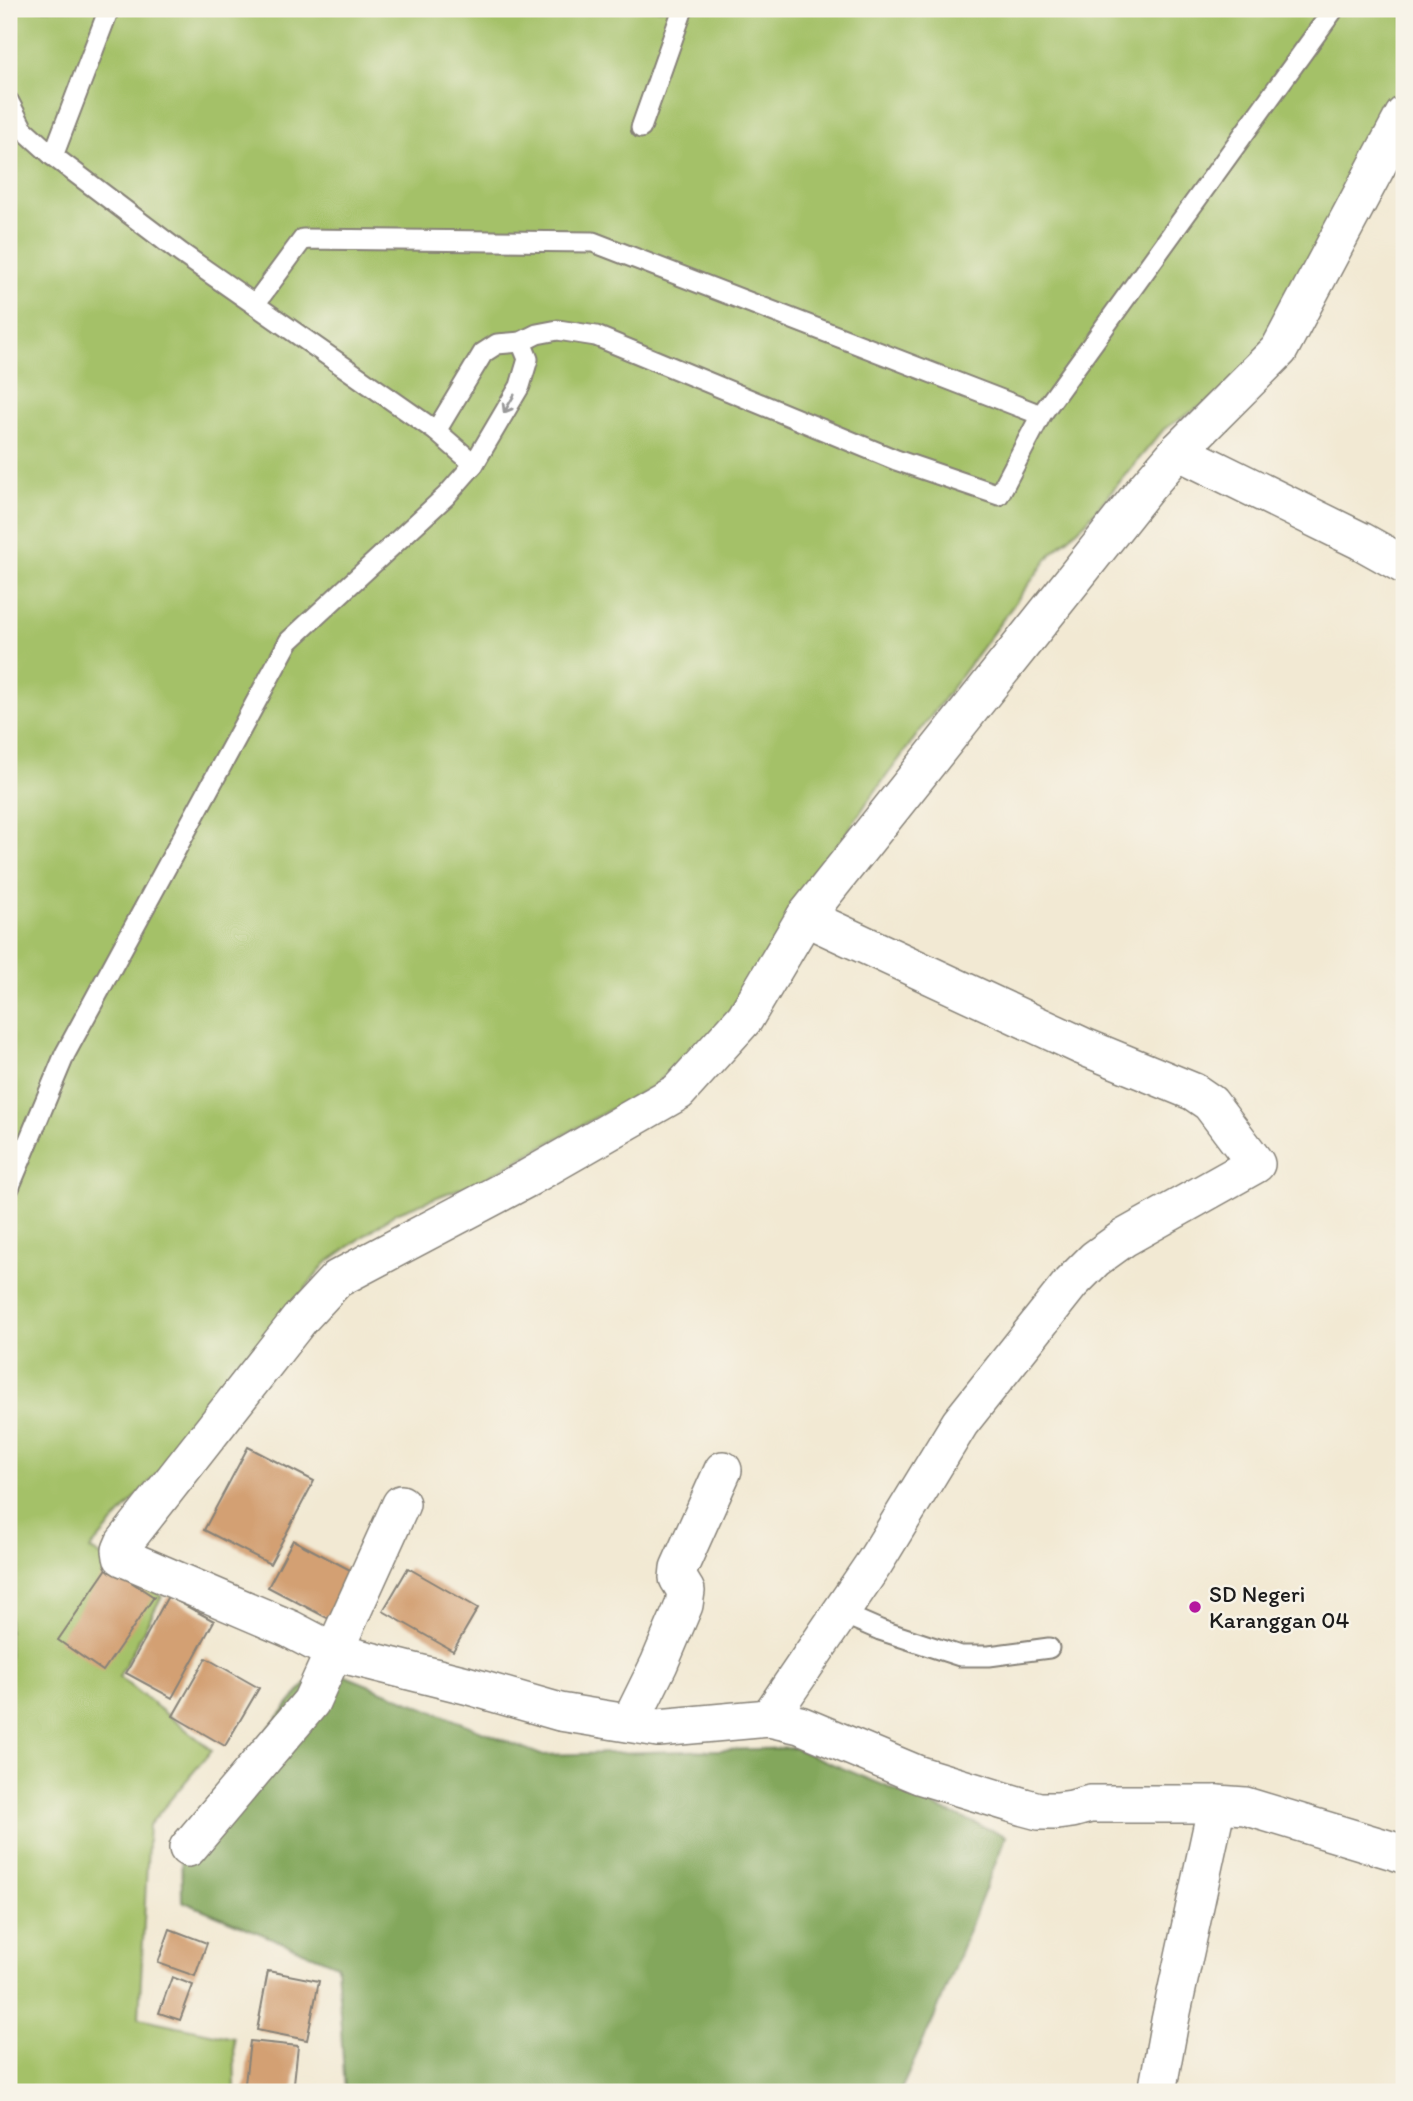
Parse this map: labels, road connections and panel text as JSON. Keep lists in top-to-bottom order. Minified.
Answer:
{"places":["SD Negeri Karanggan 04"]}
